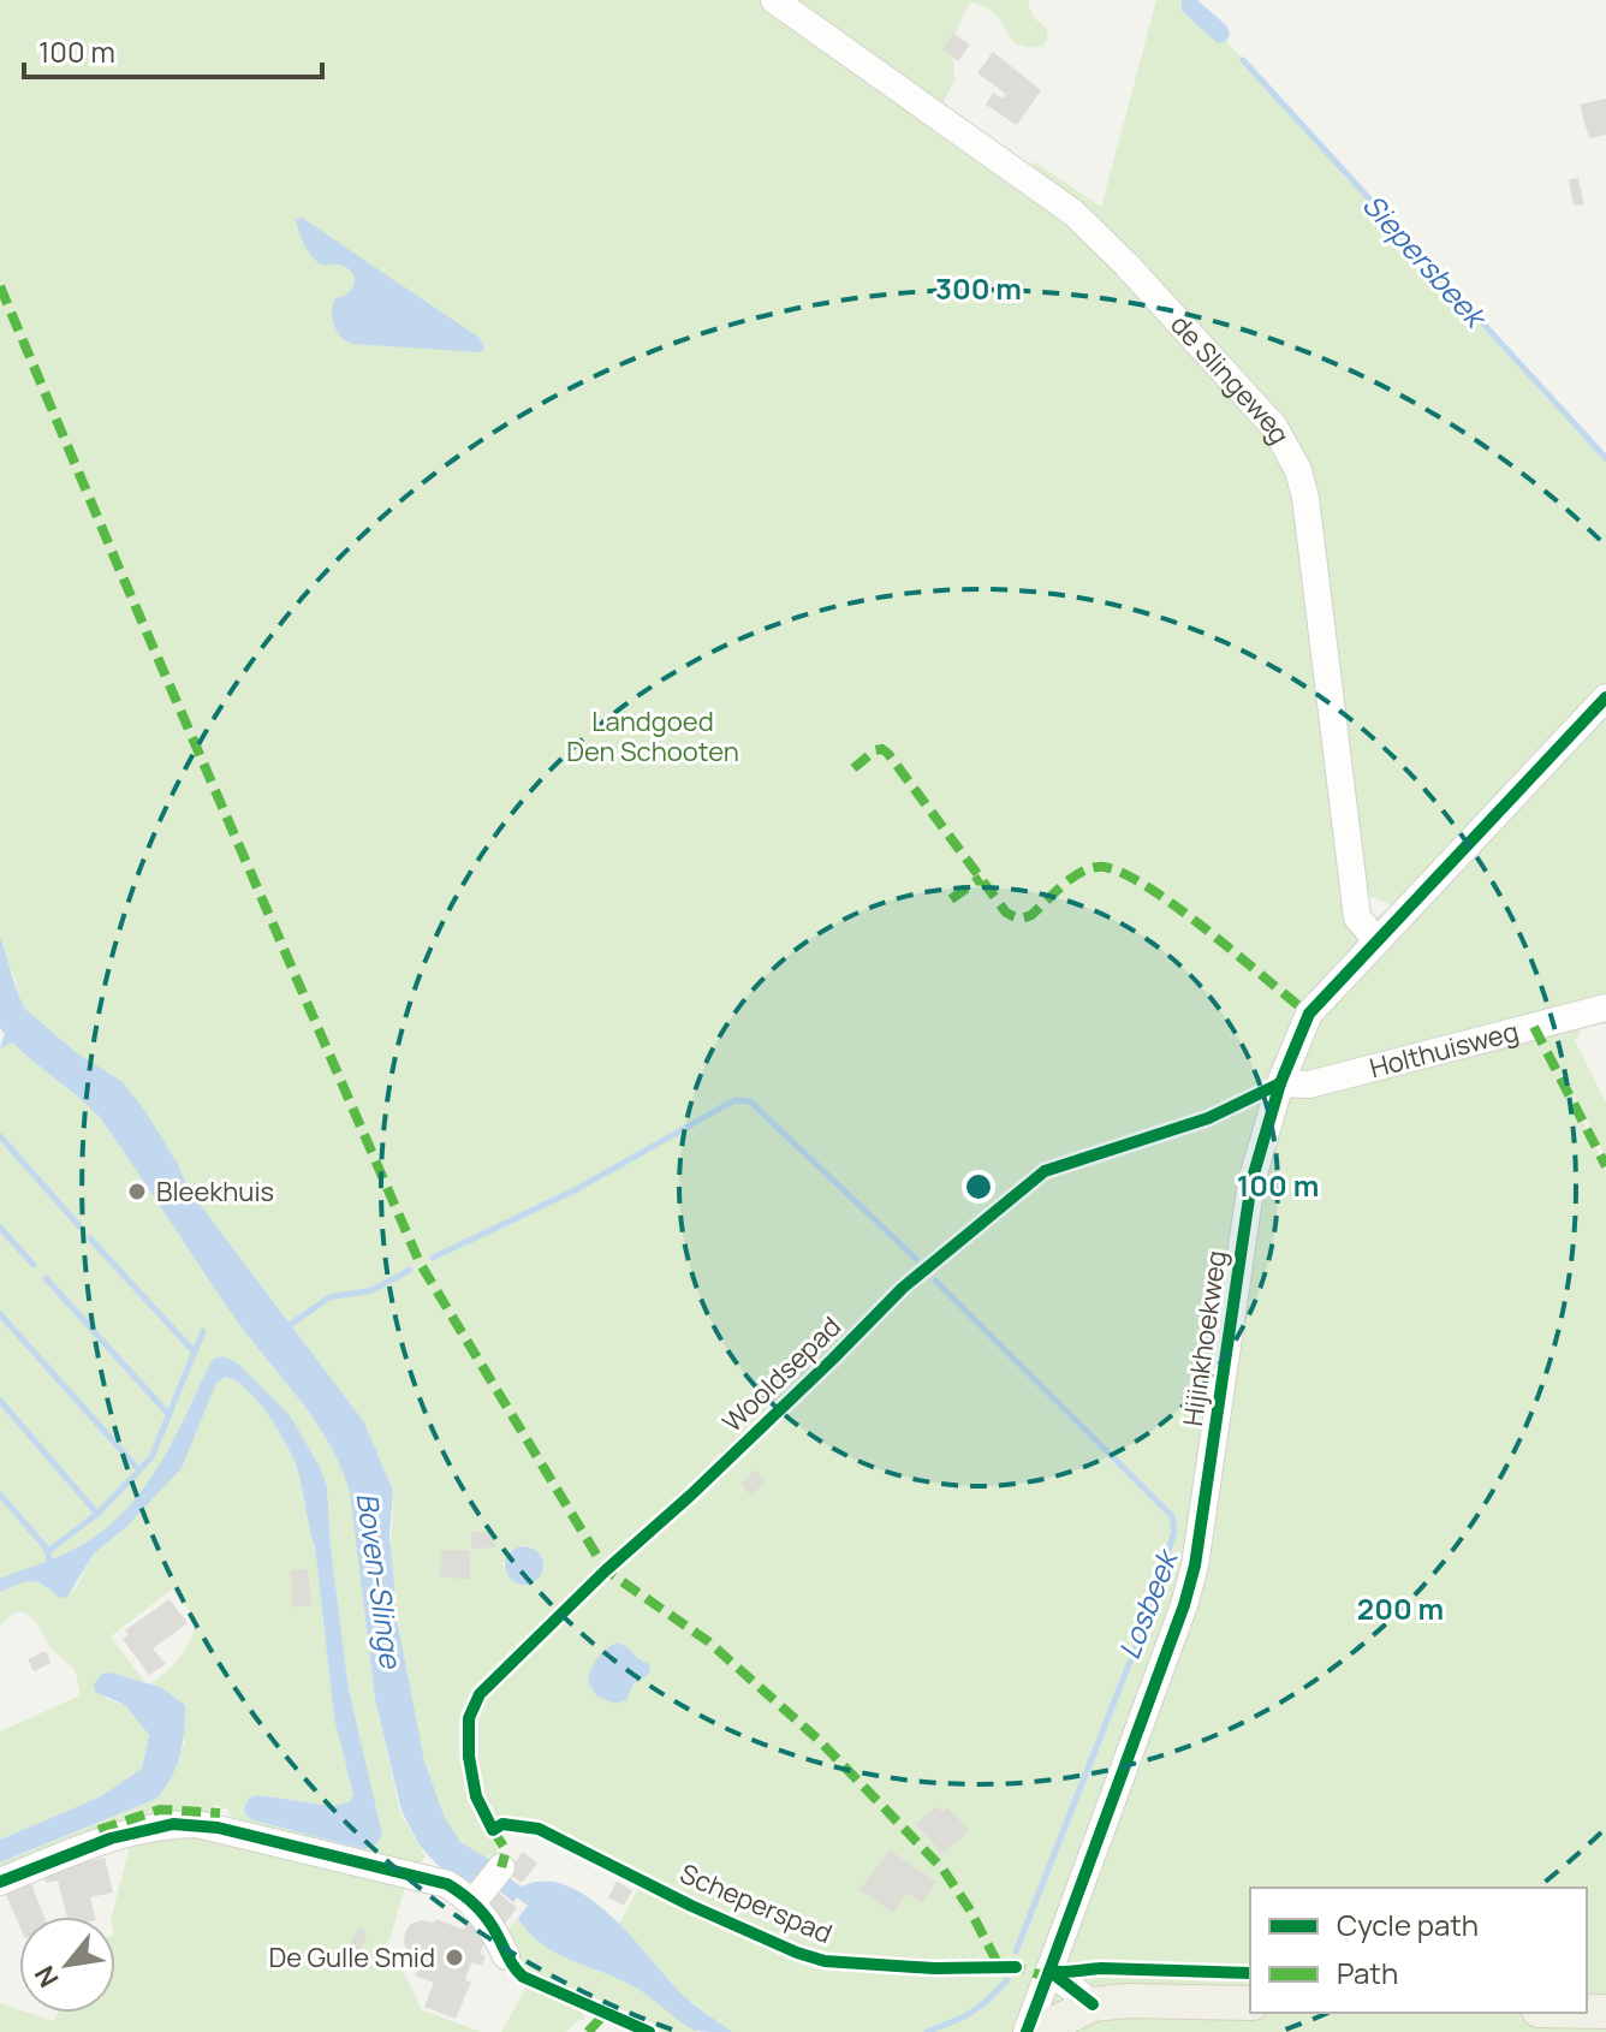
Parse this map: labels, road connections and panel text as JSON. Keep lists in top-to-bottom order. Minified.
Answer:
{"streets":{"street":["de Slingeweg","Holthuisweg","Hijinkhoekweg"],"cycle path":["Wooldsepad"]},"crossings":[["de Slingeweg","Hijinkhoekweg"],["Holthuisweg","Hijinkhoekweg"]],"water":["Siepersbeek","Boven-Slinge","Losbeek"],"parks":["Landgoed Den Schooten"],"places":["Bleekhuis","De Gulle Smid"],"legend":["Cycle path","Path"],"scale_bar":"100 m","north":"bottom left","rings":["300 m","100 m","200 m"]}
